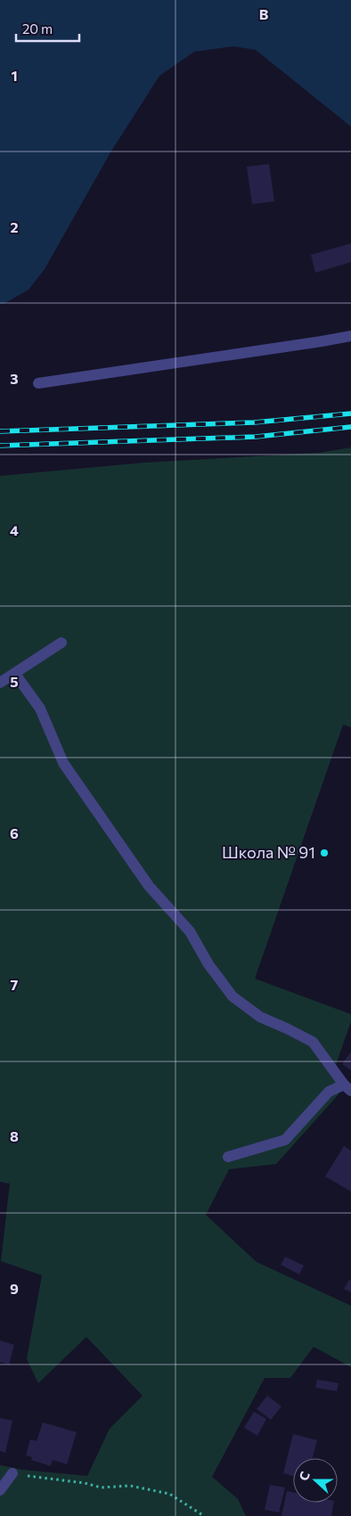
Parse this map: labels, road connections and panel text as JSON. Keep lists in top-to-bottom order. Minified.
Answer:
{"places":["Школа № 91"],"scale_bar":"20 m","north":"left","grid":{"columns":["B"],"rows":["1","2","3","4","5","6","7","8","9"]}}
